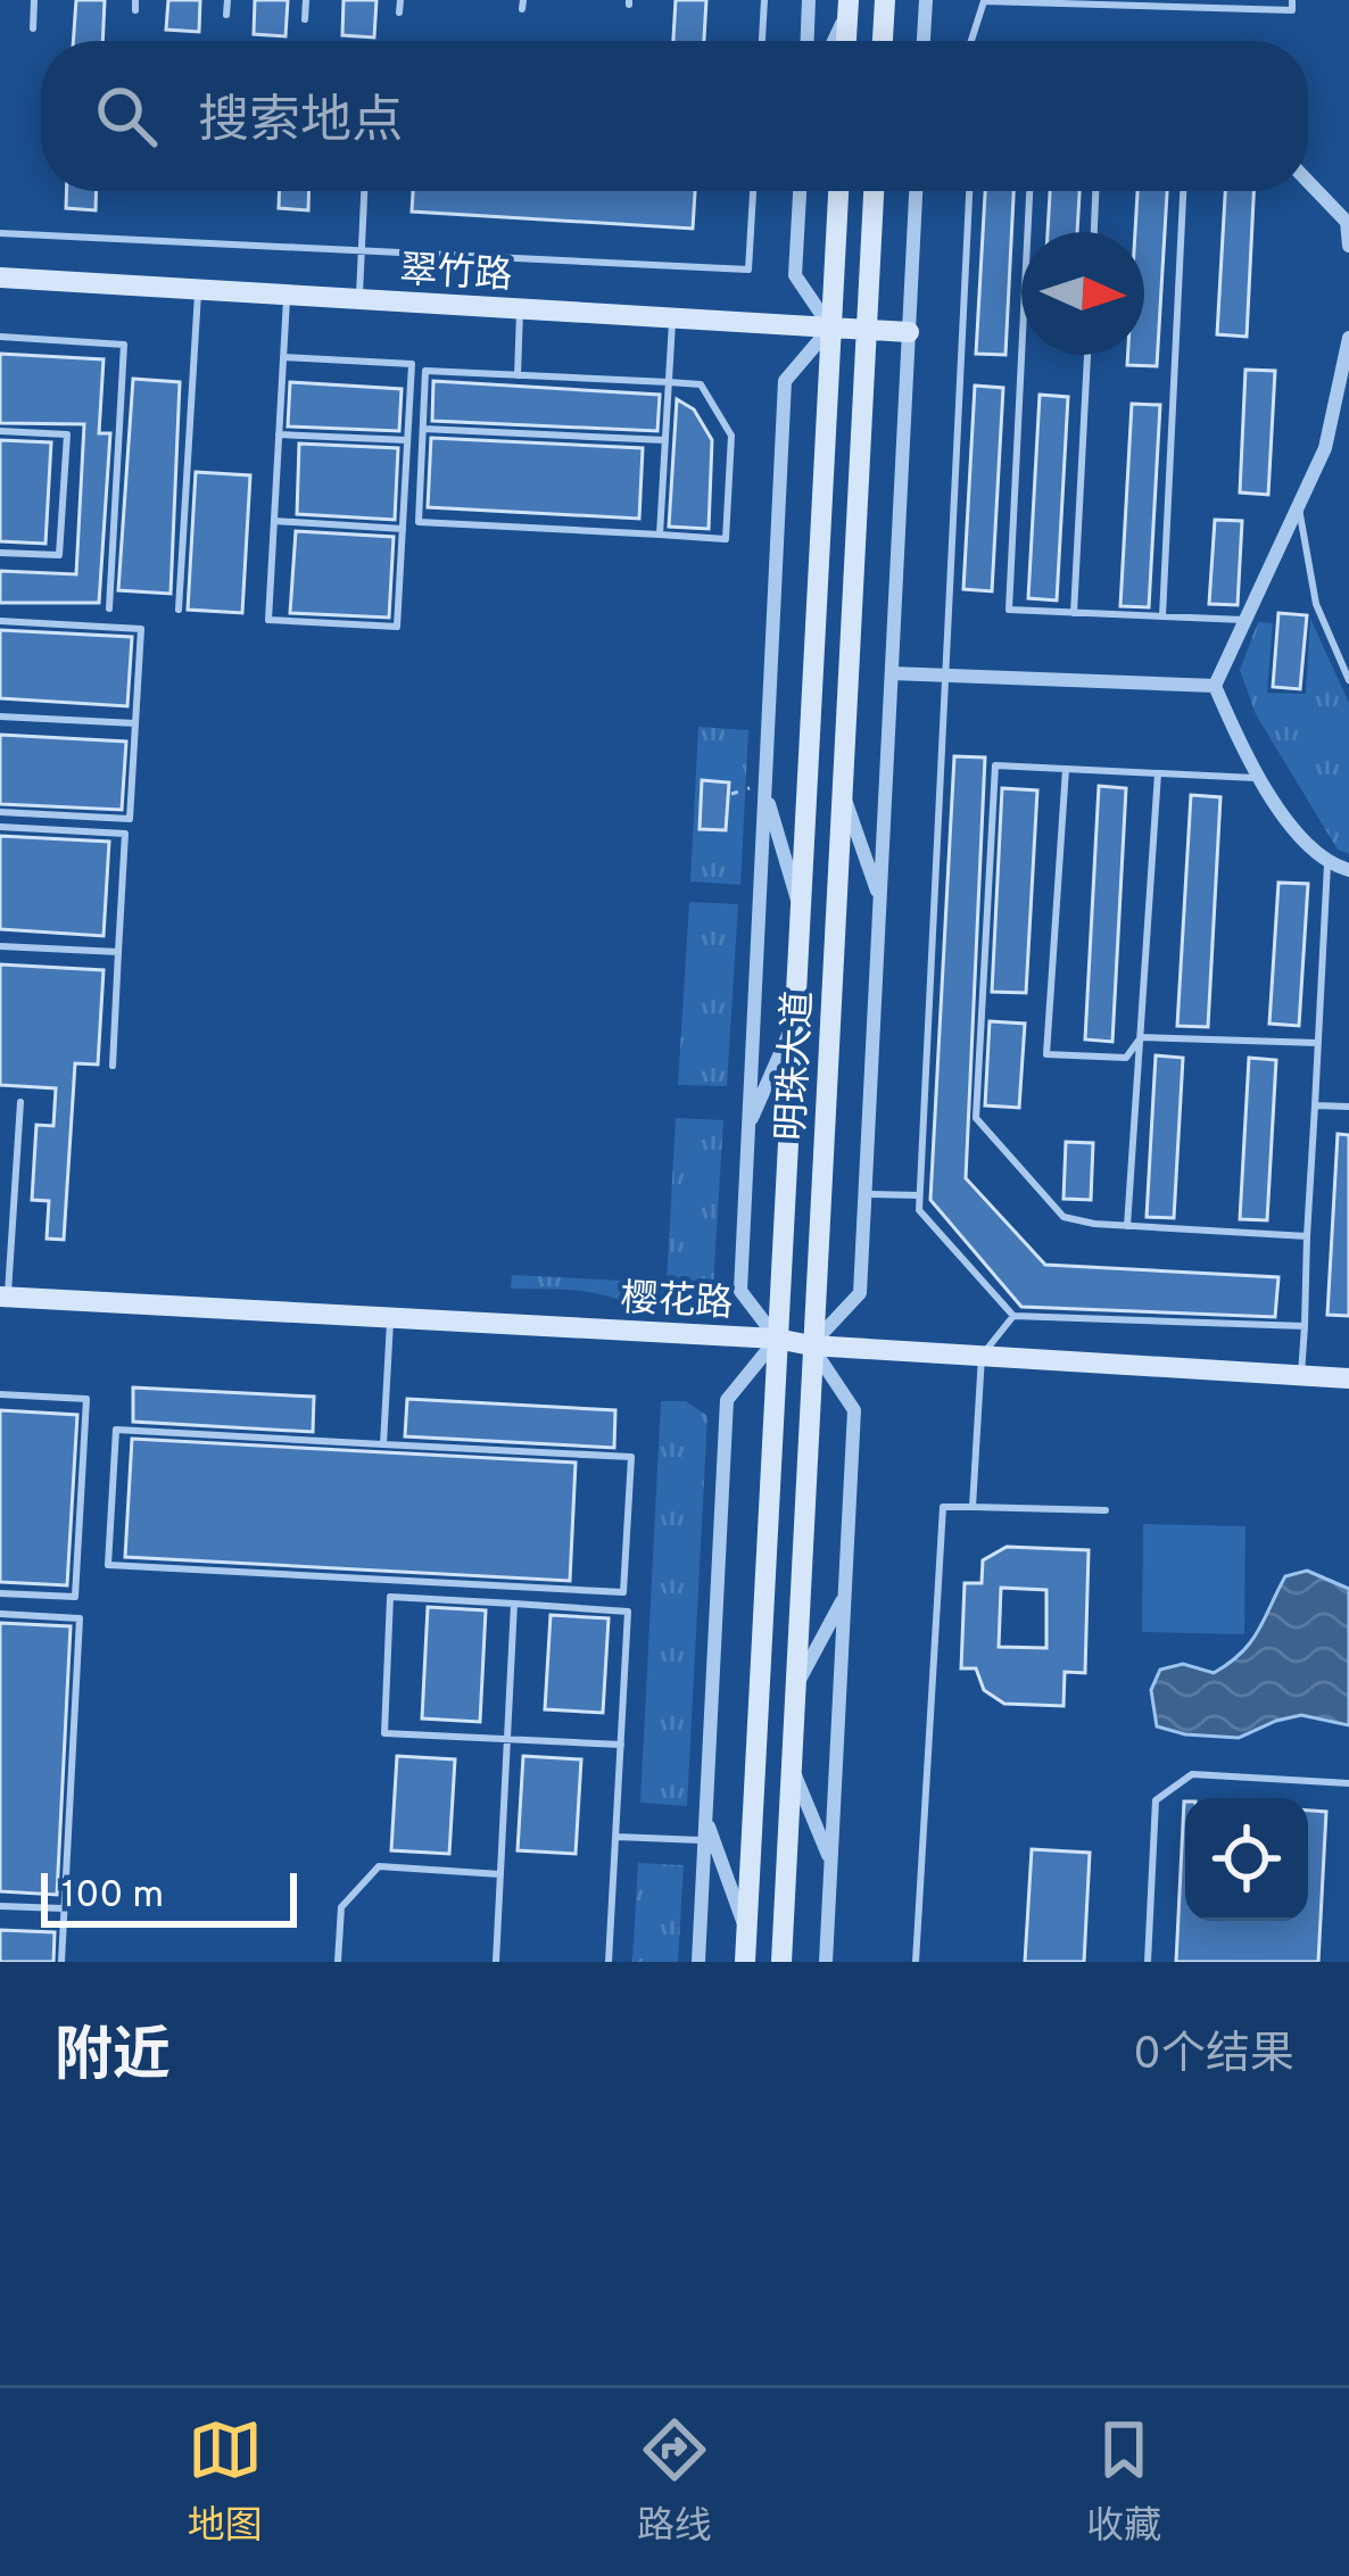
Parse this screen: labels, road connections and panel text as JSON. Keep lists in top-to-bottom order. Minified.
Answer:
{"streets":{"main road":["翠竹路","明珠大道","樱花路"]},"crossings":[["翠竹路","明珠大道"],["明珠大道","樱花路"]],"scale_bar":"100 m","north":"right","page":{"search":"搜索地点","scale":"100 m","heading":["附近","0个结果"],"nav":["地图","路线","收藏"]}}
